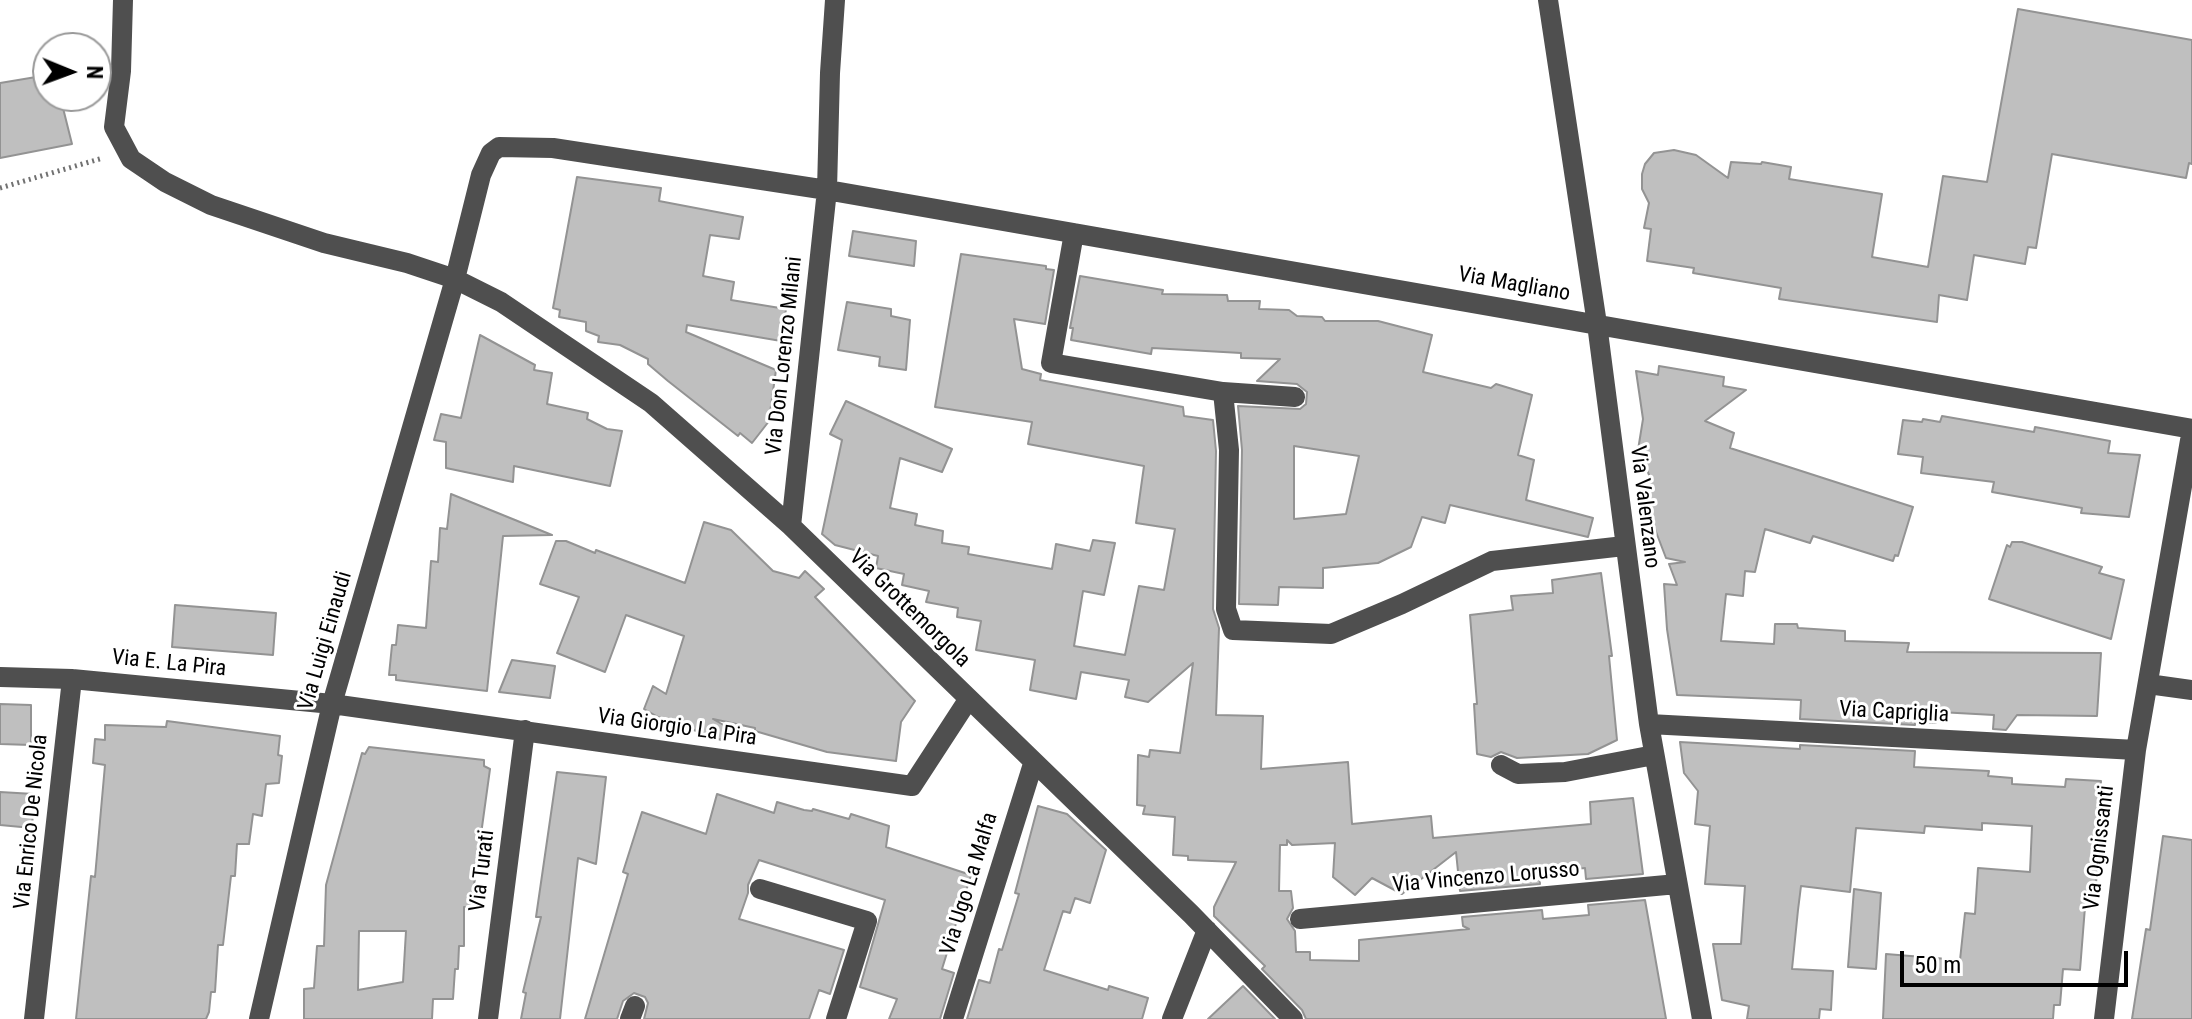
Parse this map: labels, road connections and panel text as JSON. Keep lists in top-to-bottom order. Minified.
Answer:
{"streets":{"street":["Via Magliano","Via Don Lorenzo Milani","Via Valenzano","Via Grottemorgola","Via Luigi Einaudi","Via E. La Pira","Via Capriglia","Via Giorgio La Pira","Via Enrico De Nicola","Via Ognissanti","Via Turati","Via Vincenzo Lorusso","Via Ugo La Malfa"]},"crossings":[["Via Magliano","Via Don Lorenzo Milani"],["Via Magliano","Via Valenzano"],["Via Magliano","Via Luigi Einaudi"],["Via Magliano","Via Ognissanti"],["Via Don Lorenzo Milani","Via Grottemorgola"],["Via Don Lorenzo Milani","Via Luigi Einaudi"],["Via Valenzano","Via Capriglia"],["Via Valenzano","Via Vincenzo Lorusso"],["Via Grottemorgola","Via Luigi Einaudi"],["Via Grottemorgola","Via Giorgio La Pira"],["Via Grottemorgola","Via Ugo La Malfa"],["Via Luigi Einaudi","Via E. La Pira"],["Via Luigi Einaudi","Via Giorgio La Pira"],["Via E. La Pira","Via Giorgio La Pira"],["Via E. La Pira","Via Enrico De Nicola"],["Via Capriglia","Via Ognissanti"],["Via Giorgio La Pira","Via Turati"]],"scale_bar":"50 m","north":"right"}
